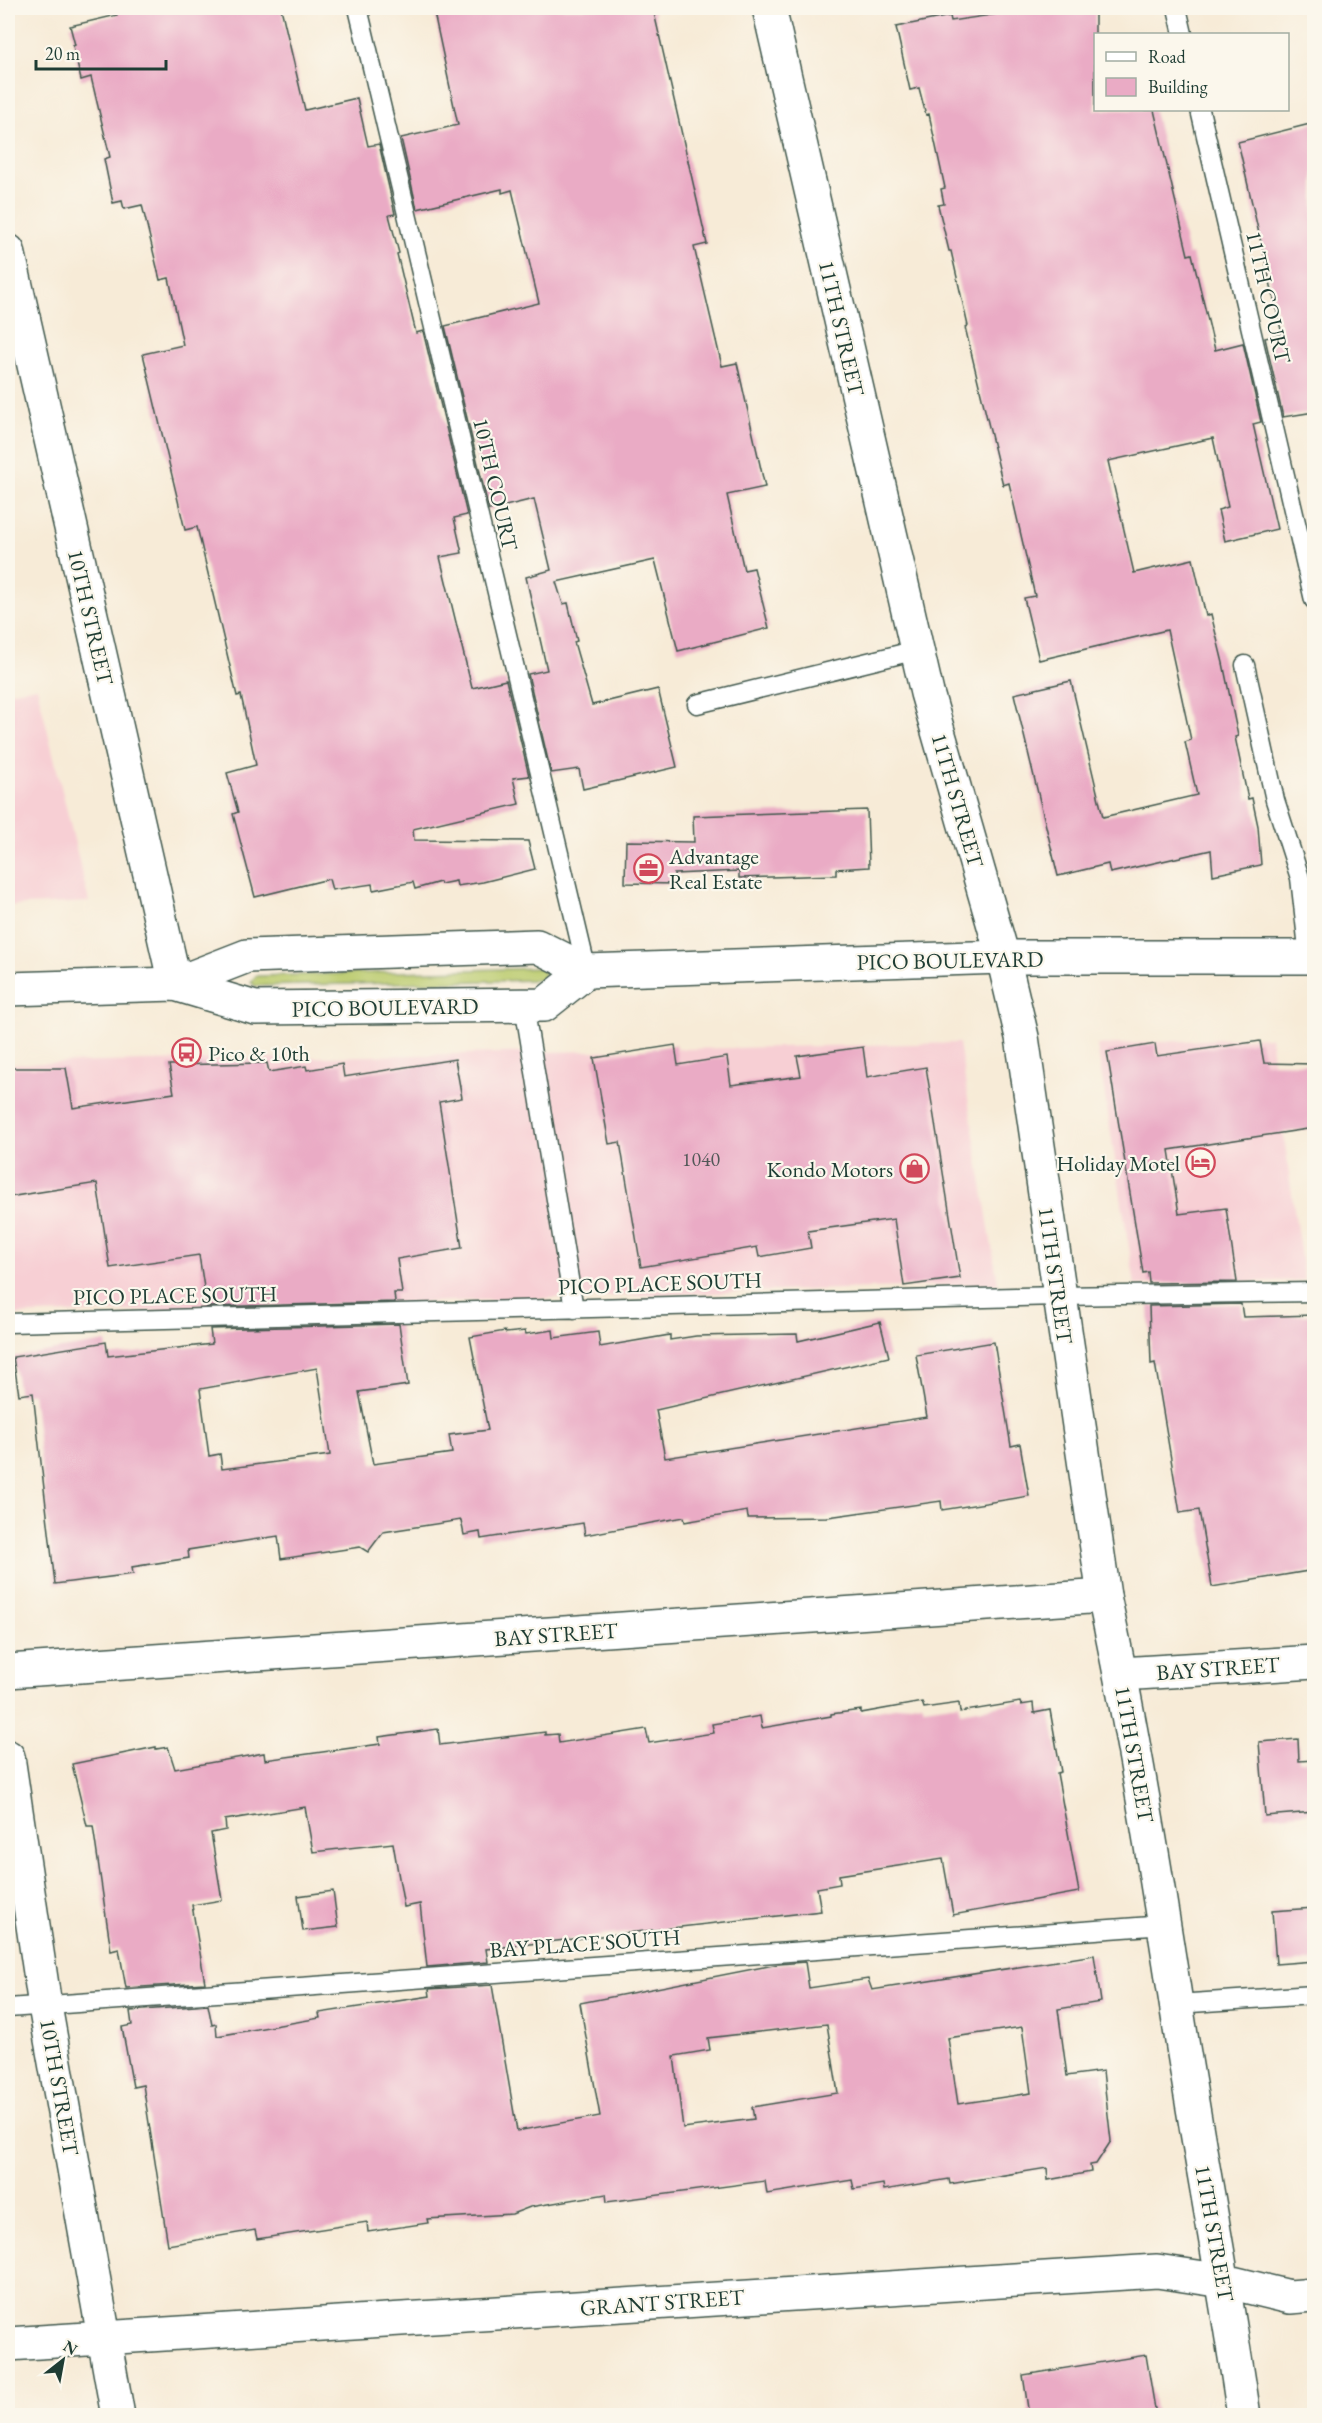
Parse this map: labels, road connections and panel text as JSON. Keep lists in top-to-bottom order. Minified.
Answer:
{"streets":{"street":["11TH STREET","10TH STREET","PICO BOULEVARD","BAY STREET","GRANT STREET"],"lane":["11TH COURT","10TH COURT","PICO PLACE SOUTH","BAY PLACE SOUTH"]},"crossings":[["11TH STREET","PICO BOULEVARD"],["11TH STREET","PICO PLACE SOUTH"],["11TH STREET","BAY STREET"],["11TH STREET","BAY PLACE SOUTH"],["11TH STREET","GRANT STREET"],["10TH COURT","PICO BOULEVARD"],["10TH STREET","PICO BOULEVARD"],["10TH STREET","BAY PLACE SOUTH"],["10TH STREET","GRANT STREET"]],"places":{"office":["Advantage Real Estate"],"bus stop":["Pico & 10th"],"hotel":["Holiday Motel"],"shop":["Kondo Motors"]},"house_numbers":["1040"],"legend":["Road","Building"],"scale_bar":"20 m","north":"top right"}
